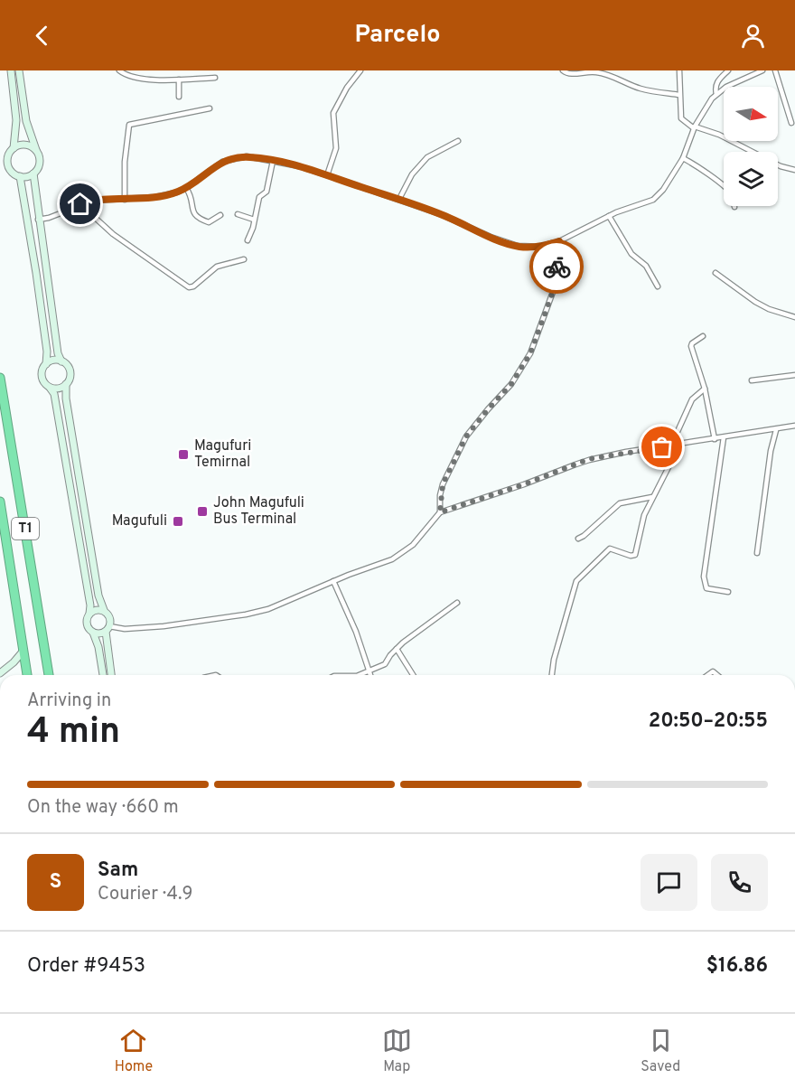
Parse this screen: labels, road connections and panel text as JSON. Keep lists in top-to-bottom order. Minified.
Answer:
{"streets":{"highway":["T1"]},"places":{"transit":["Magufuri Temirnal","John Magufuli Bus Terminal","Magufuli"]},"north":"right","page":{"header":"Parcelo","heading":["4 min","Arriving in","20:50–20:55"],"panel":["Sam","Courier · 4.9","Order #9453","$16.86"],"bar":"On the way · 660 m","round":"S","tabs":["Home","Map","Saved"]}}
